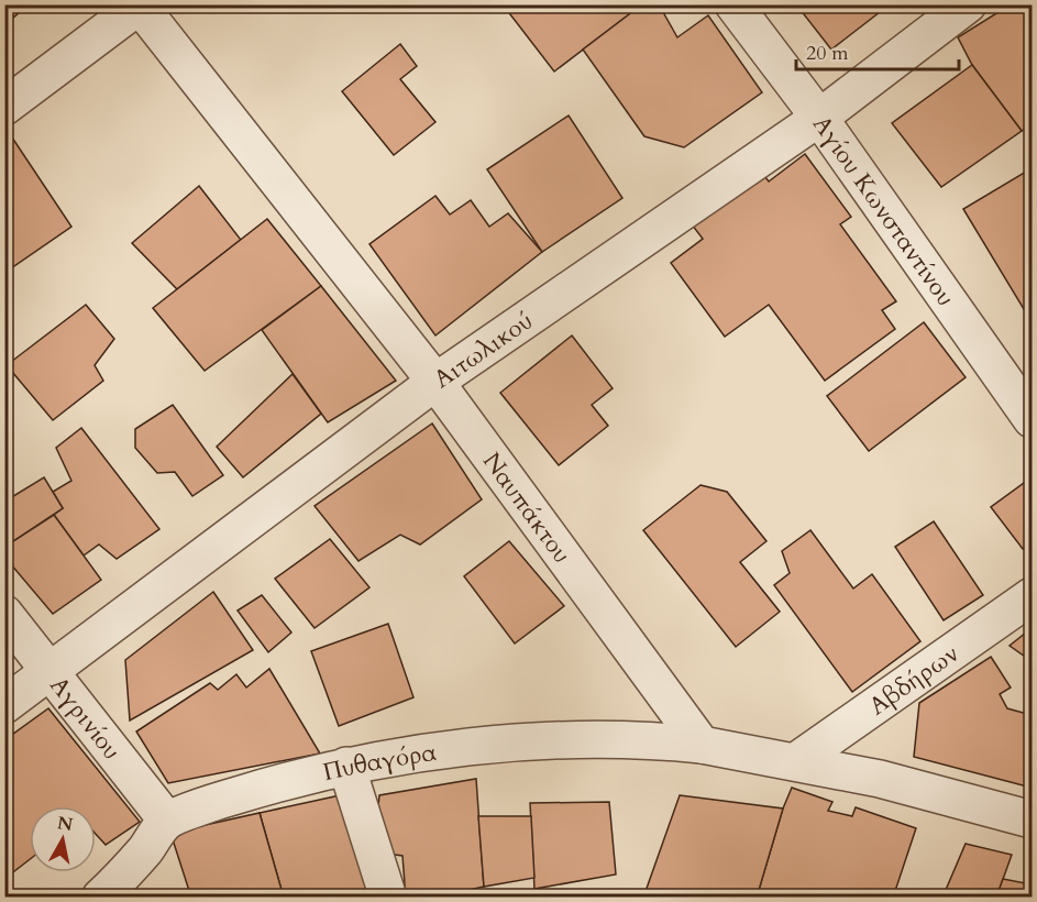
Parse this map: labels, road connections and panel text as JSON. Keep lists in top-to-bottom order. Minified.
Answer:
{"streets":{"street":["Αγίου Κωνσταντίνου","Αιτωλικού","Ναυπάκτου","Αβδήρων","Αγρινίου","Πυθαγόρα"]},"crossings":[["Αγίου Κωνσταντίνου","Αιτωλικού"],["Αιτωλικού","Ναυπάκτου"],["Αιτωλικού","Αγρινίου"],["Ναυπάκτου","Πυθαγόρα"],["Αγρινίου","Πυθαγόρα"]],"scale_bar":"20 m","north":"top"}
